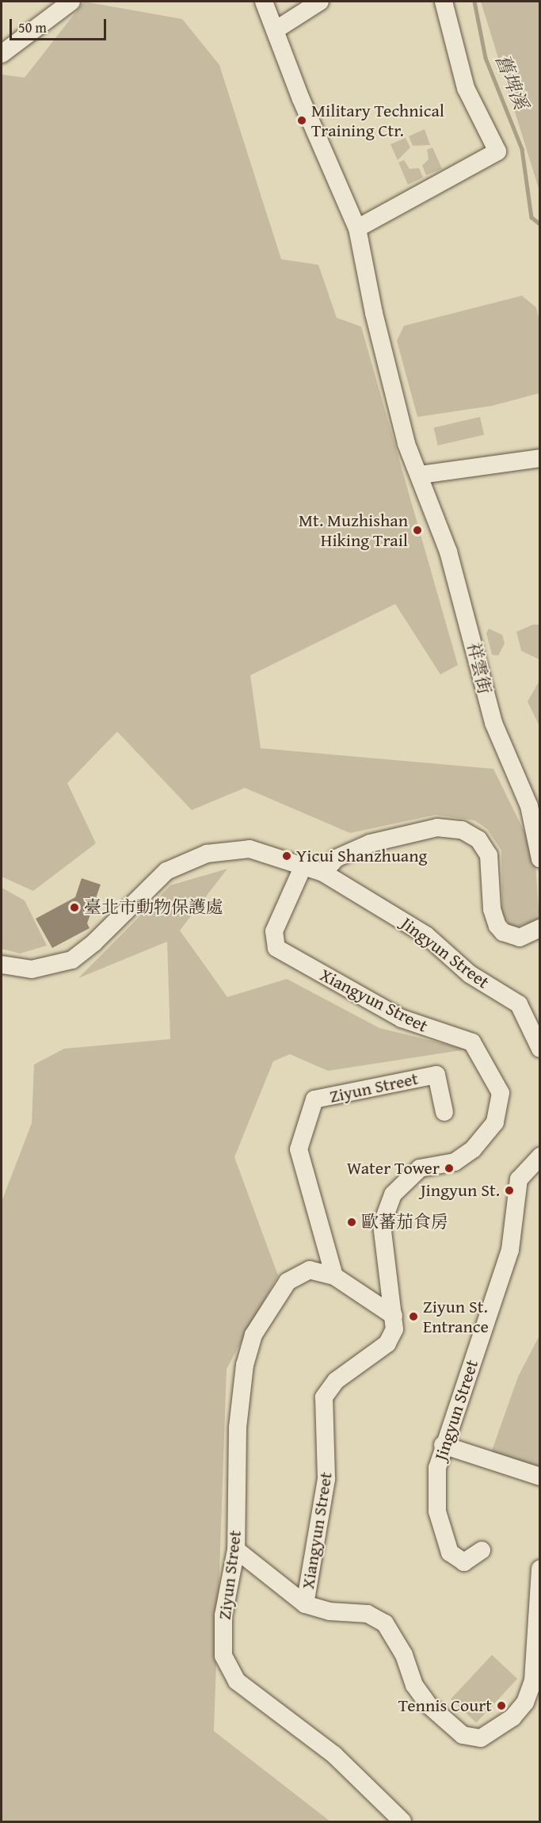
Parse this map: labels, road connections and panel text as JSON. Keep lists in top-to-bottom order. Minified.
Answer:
{"streets":{"street":["祥雲街","Jingyun Street","Xiangyun Street","Ziyun Street"]},"crossings":[["Jingyun Street","Xiangyun Street"],["Xiangyun Street","Ziyun Street"]],"water":["舊埤溪"],"places":["Military Technical Training Ctr.","Mt. Muzhishan Hiking Trail","Yicui Shanzhuang","臺北市動物保護處","Water Tower","Jingyun St.","歐蕃茄食房","Ziyun St. Entrance","Tennis Court"],"scale_bar":"50 m"}
